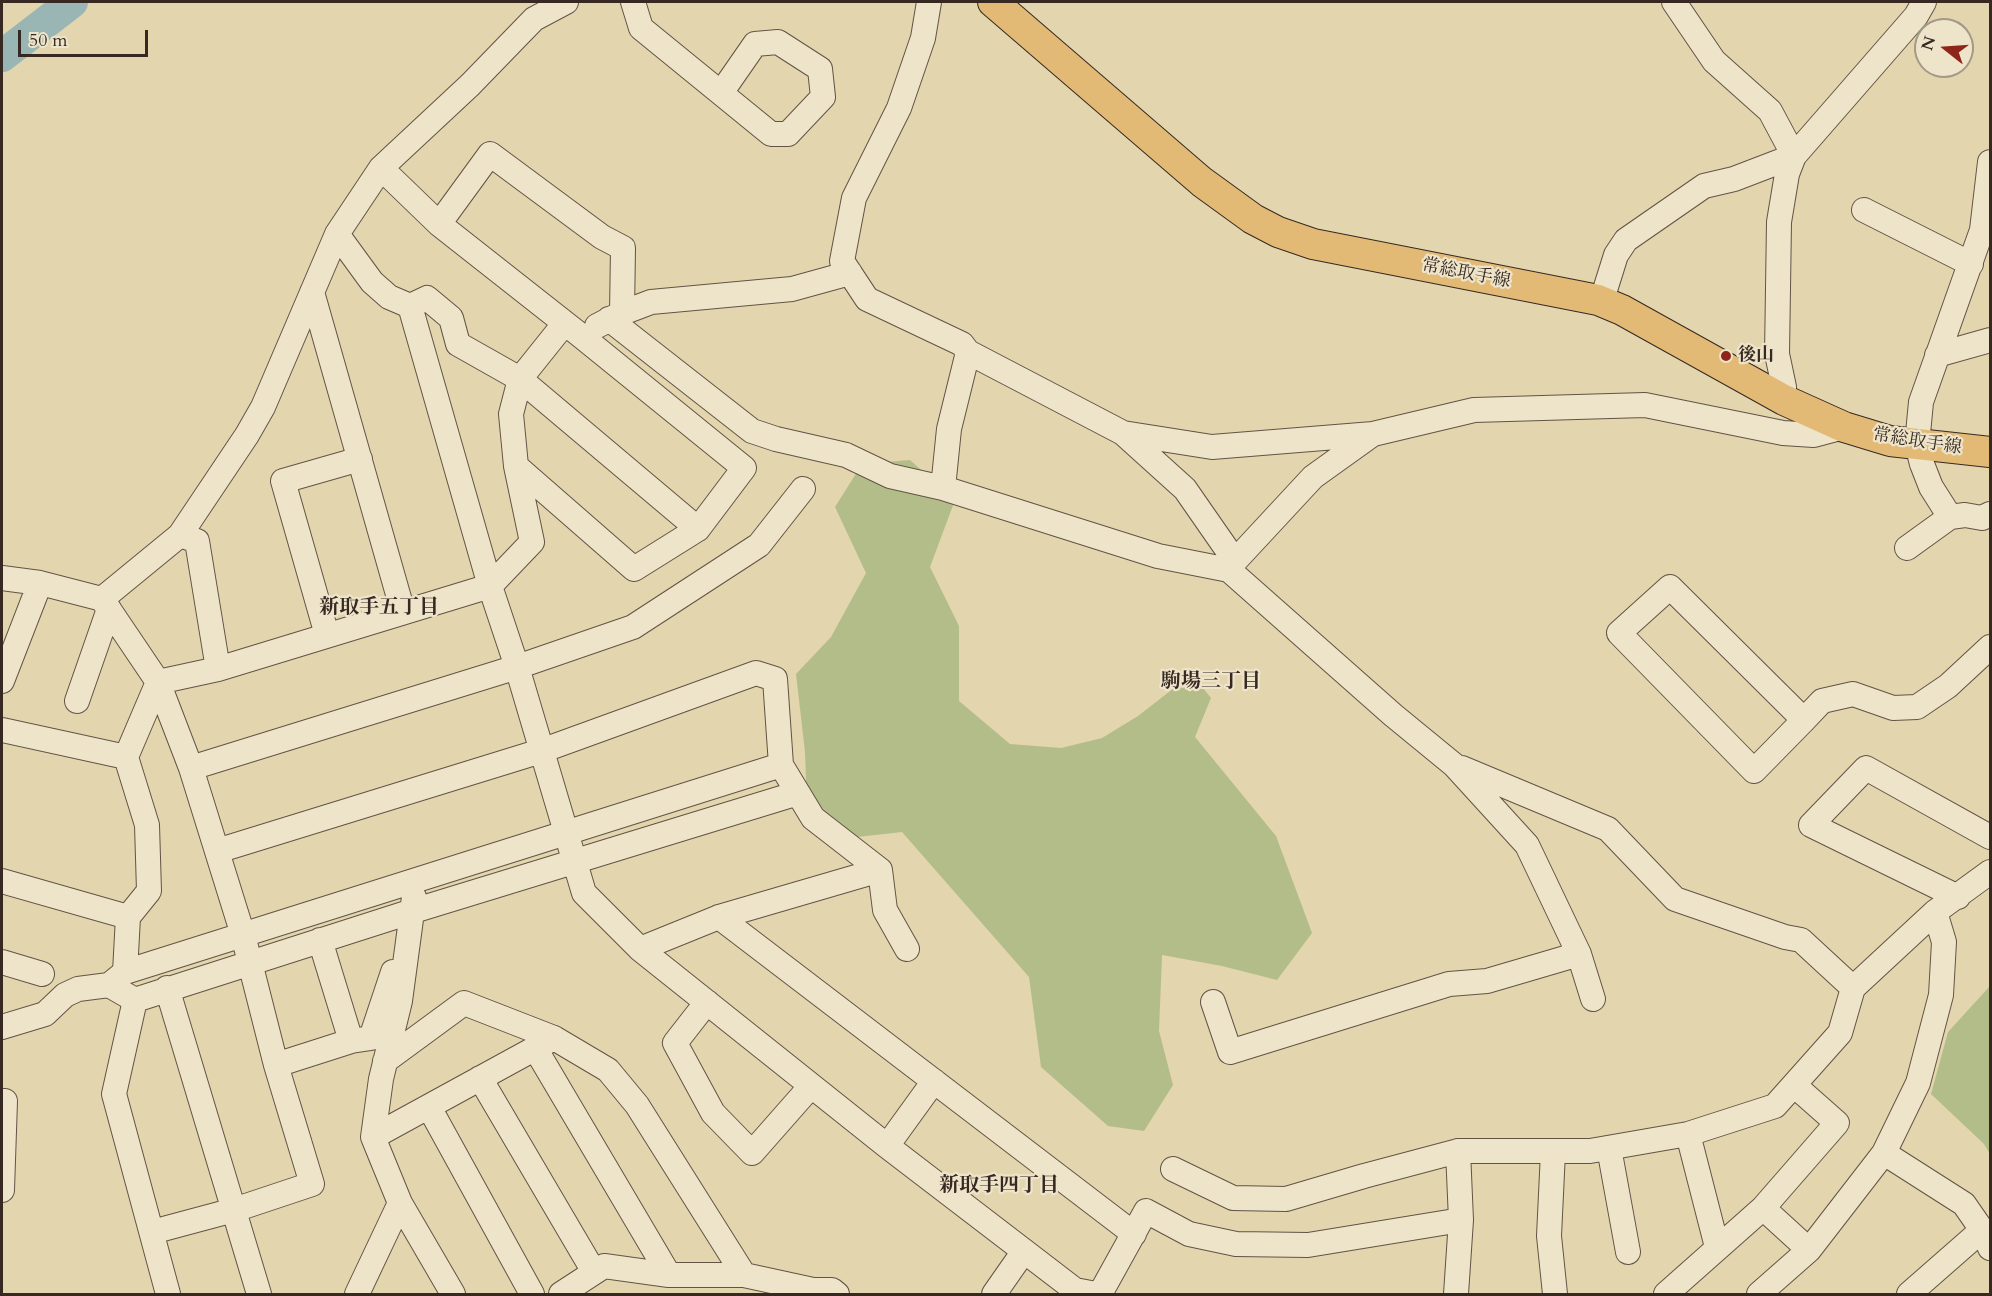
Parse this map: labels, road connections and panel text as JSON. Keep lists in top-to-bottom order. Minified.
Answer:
{"streets":{"main road":["常総取手線"]},"districts":["新取手五丁目","駒場三丁目","新取手四丁目"],"places":["後山"],"scale_bar":"50 m","north":"left"}
